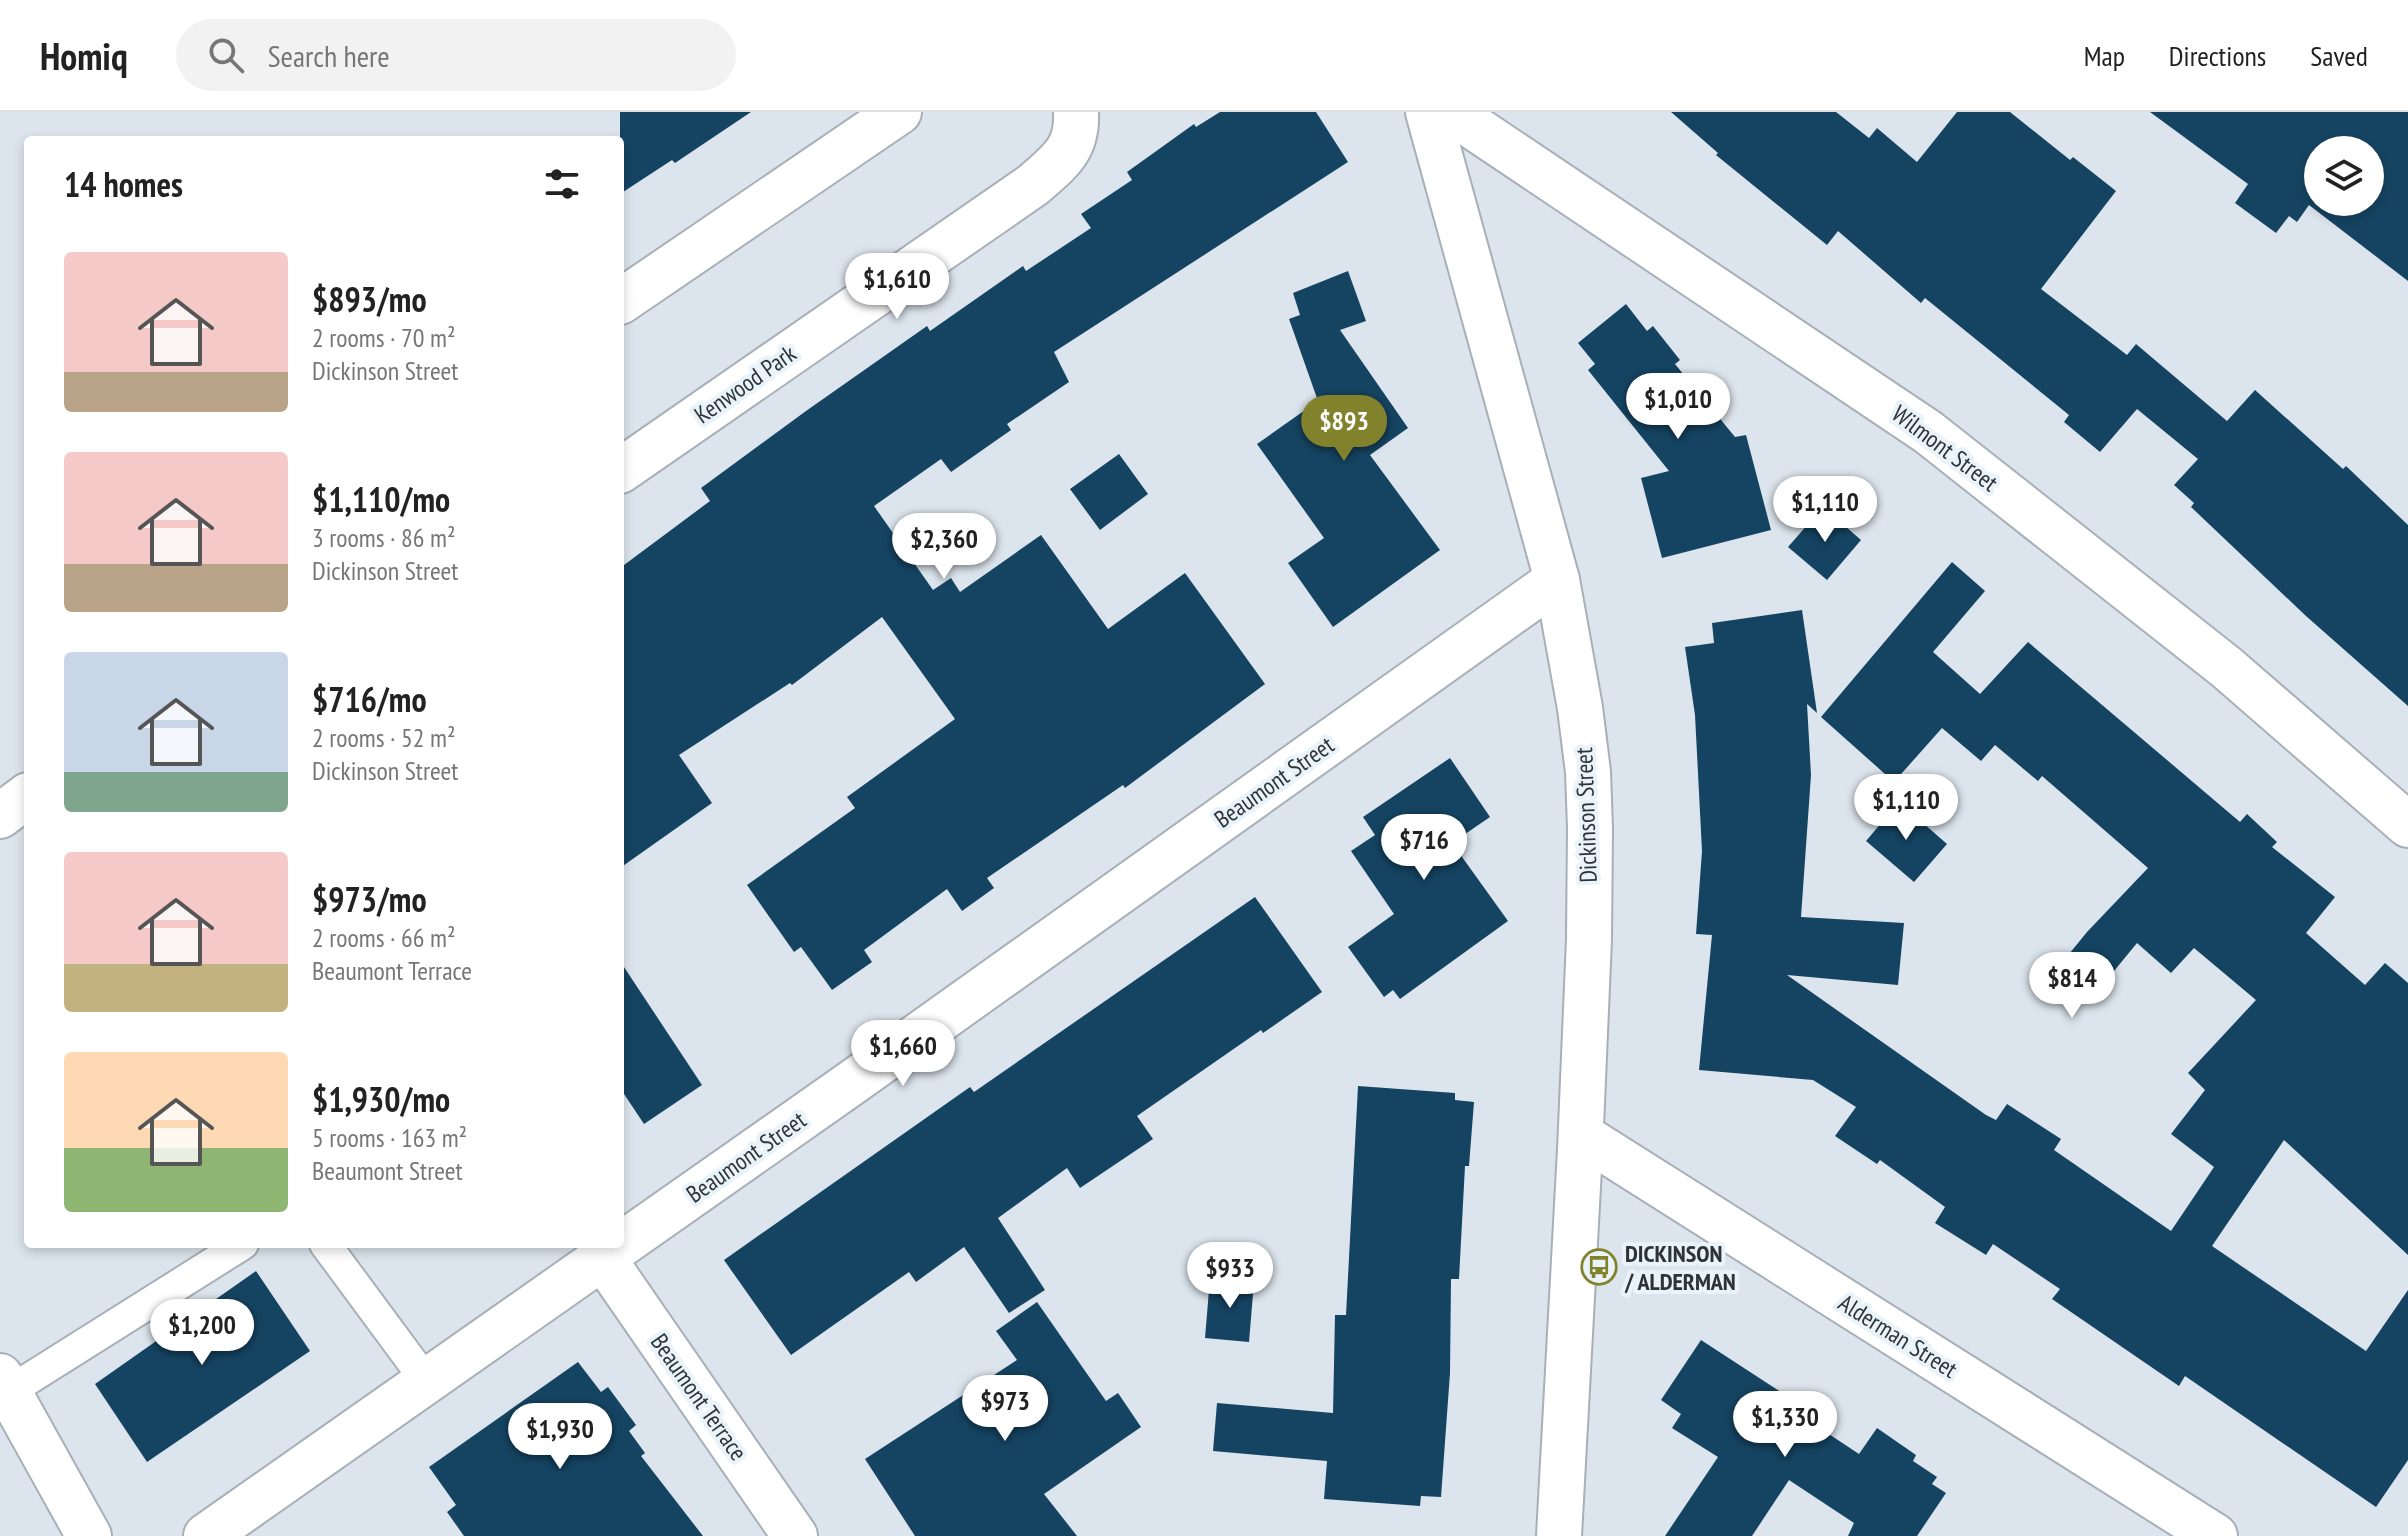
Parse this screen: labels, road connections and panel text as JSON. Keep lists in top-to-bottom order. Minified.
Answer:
{"streets":{"street":["Kenwood Park","Wilmont Street","Beaumont Street","Dickinson Street","Alderman Street","Beaumont Terrace"]},"crossings":[["Beaumont Street","Dickinson Street"],["Beaumont Street","Beaumont Terrace"],["Dickinson Street","Alderman Street"]],"places":{"bus stop":["DICKINSON / ALDERMAN"]},"page":{"header":"Homiq","search":"Search here","nav":["Map","Directions","Saved"],"heading":"14 homes","list":[{"name":"$893/mo","note":"2 rooms · 70 m² · Dickinson Street"},{"name":"$1,110/mo","note":"3 rooms · 86 m² · Dickinson Street"},{"name":"$716/mo","note":"2 rooms · 52 m² · Dickinson Street"},{"name":"$973/mo","note":"2 rooms · 66 m² · Beaumont Terrace"},{"name":"$1,930/mo","note":"5 rooms · 163 m² · Beaumont Street"}],"price":["$1,610","$1,010","$893","$1,110","$2,360","$1,110","$716","$814","$1,660","$933","$1,200","$973","$1,330","$1,930"]}}
